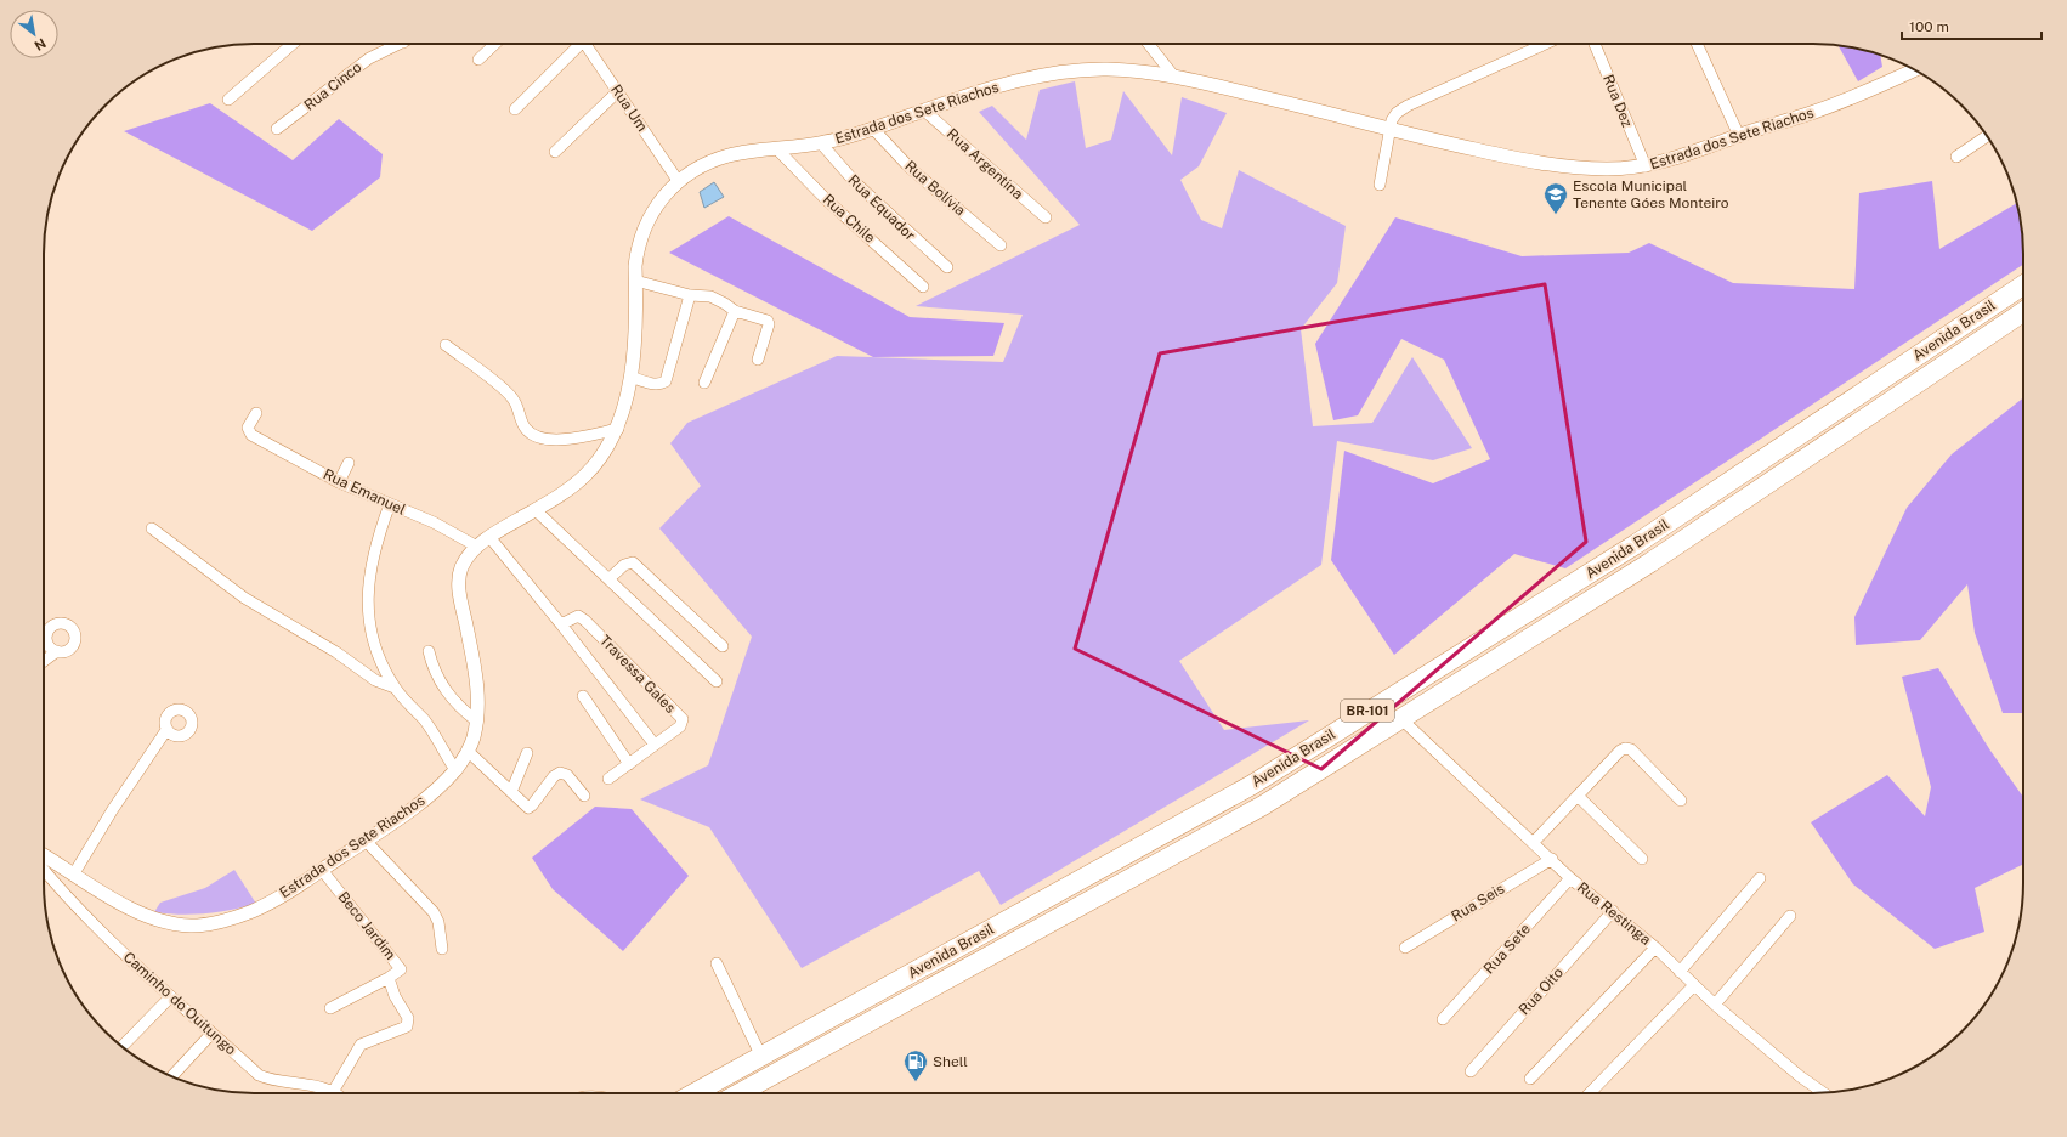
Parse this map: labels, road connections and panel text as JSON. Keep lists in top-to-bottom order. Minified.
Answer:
{"streets":{"highway":["Avenida Brasil","BR-101"],"street":["Rua Cinco","Rua Dez","Rua Um","Estrada dos Sete Riachos","Rua Argentina","Rua Bolívia","Rua Equador","Rua Chile","Rua Emanuel","Travessa Gales","Rua Seis","Rua Restinga","Beco Jardim","Rua Sete","Rua Oito","Caminho do Ouitungo"]},"crossings":[["Rua Dez","Estrada dos Sete Riachos"],["Rua Um","Estrada dos Sete Riachos"],["Estrada dos Sete Riachos","Rua Argentina"],["Estrada dos Sete Riachos","Rua Bolívia"],["Estrada dos Sete Riachos","Rua Equador"],["Estrada dos Sete Riachos","Rua Chile"],["Estrada dos Sete Riachos","Rua Emanuel"],["Estrada dos Sete Riachos","Travessa Gales"],["Estrada dos Sete Riachos","Beco Jardim"],["Avenida Brasil","Rua Restinga"],["Rua Seis","Rua Restinga"],["Rua Restinga","Rua Sete"],["Rua Restinga","Rua Oito"],["Beco Jardim","Caminho do Ouitungo"]],"places":{"school or university":["Escola Municipal Tenente Góes Monteiro"],"fuel station":["Shell"]},"scale_bar":"100 m","north":"bottom right"}
